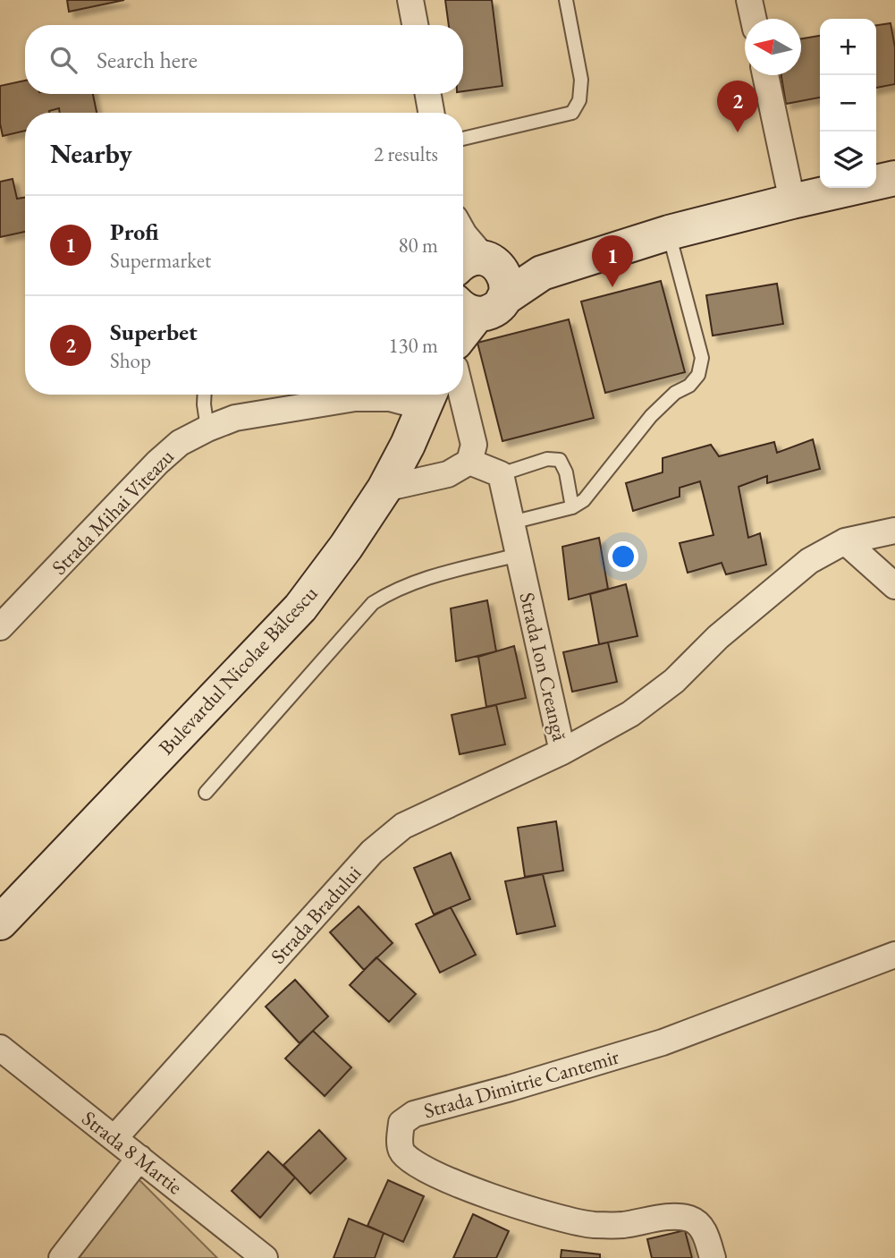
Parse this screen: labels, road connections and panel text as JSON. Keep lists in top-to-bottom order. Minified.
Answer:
{"streets":{"street":["Strada Mihai Viteazu","Strada Ion Creangă","Bulevardul Nicolae Bălcescu","Strada Bradului","Strada Dimitrie Cantemir","Strada 8 Martie"]},"crossings":[["Strada Mihai Viteazu","Bulevardul Nicolae Bălcescu"],["Strada Ion Creangă","Strada Bradului"],["Strada Bradului","Strada 8 Martie"]],"north":"left","page":{"map_buttons":["+","−"],"search":"Search here","pins":["2","1"],"heading":["Nearby","2 results"],"list":[{"mark":"1","name":"Profi","note":"Supermarket","value":"80 m"},{"mark":"2","name":"Superbet","note":"Shop","value":"130 m"}]}}
